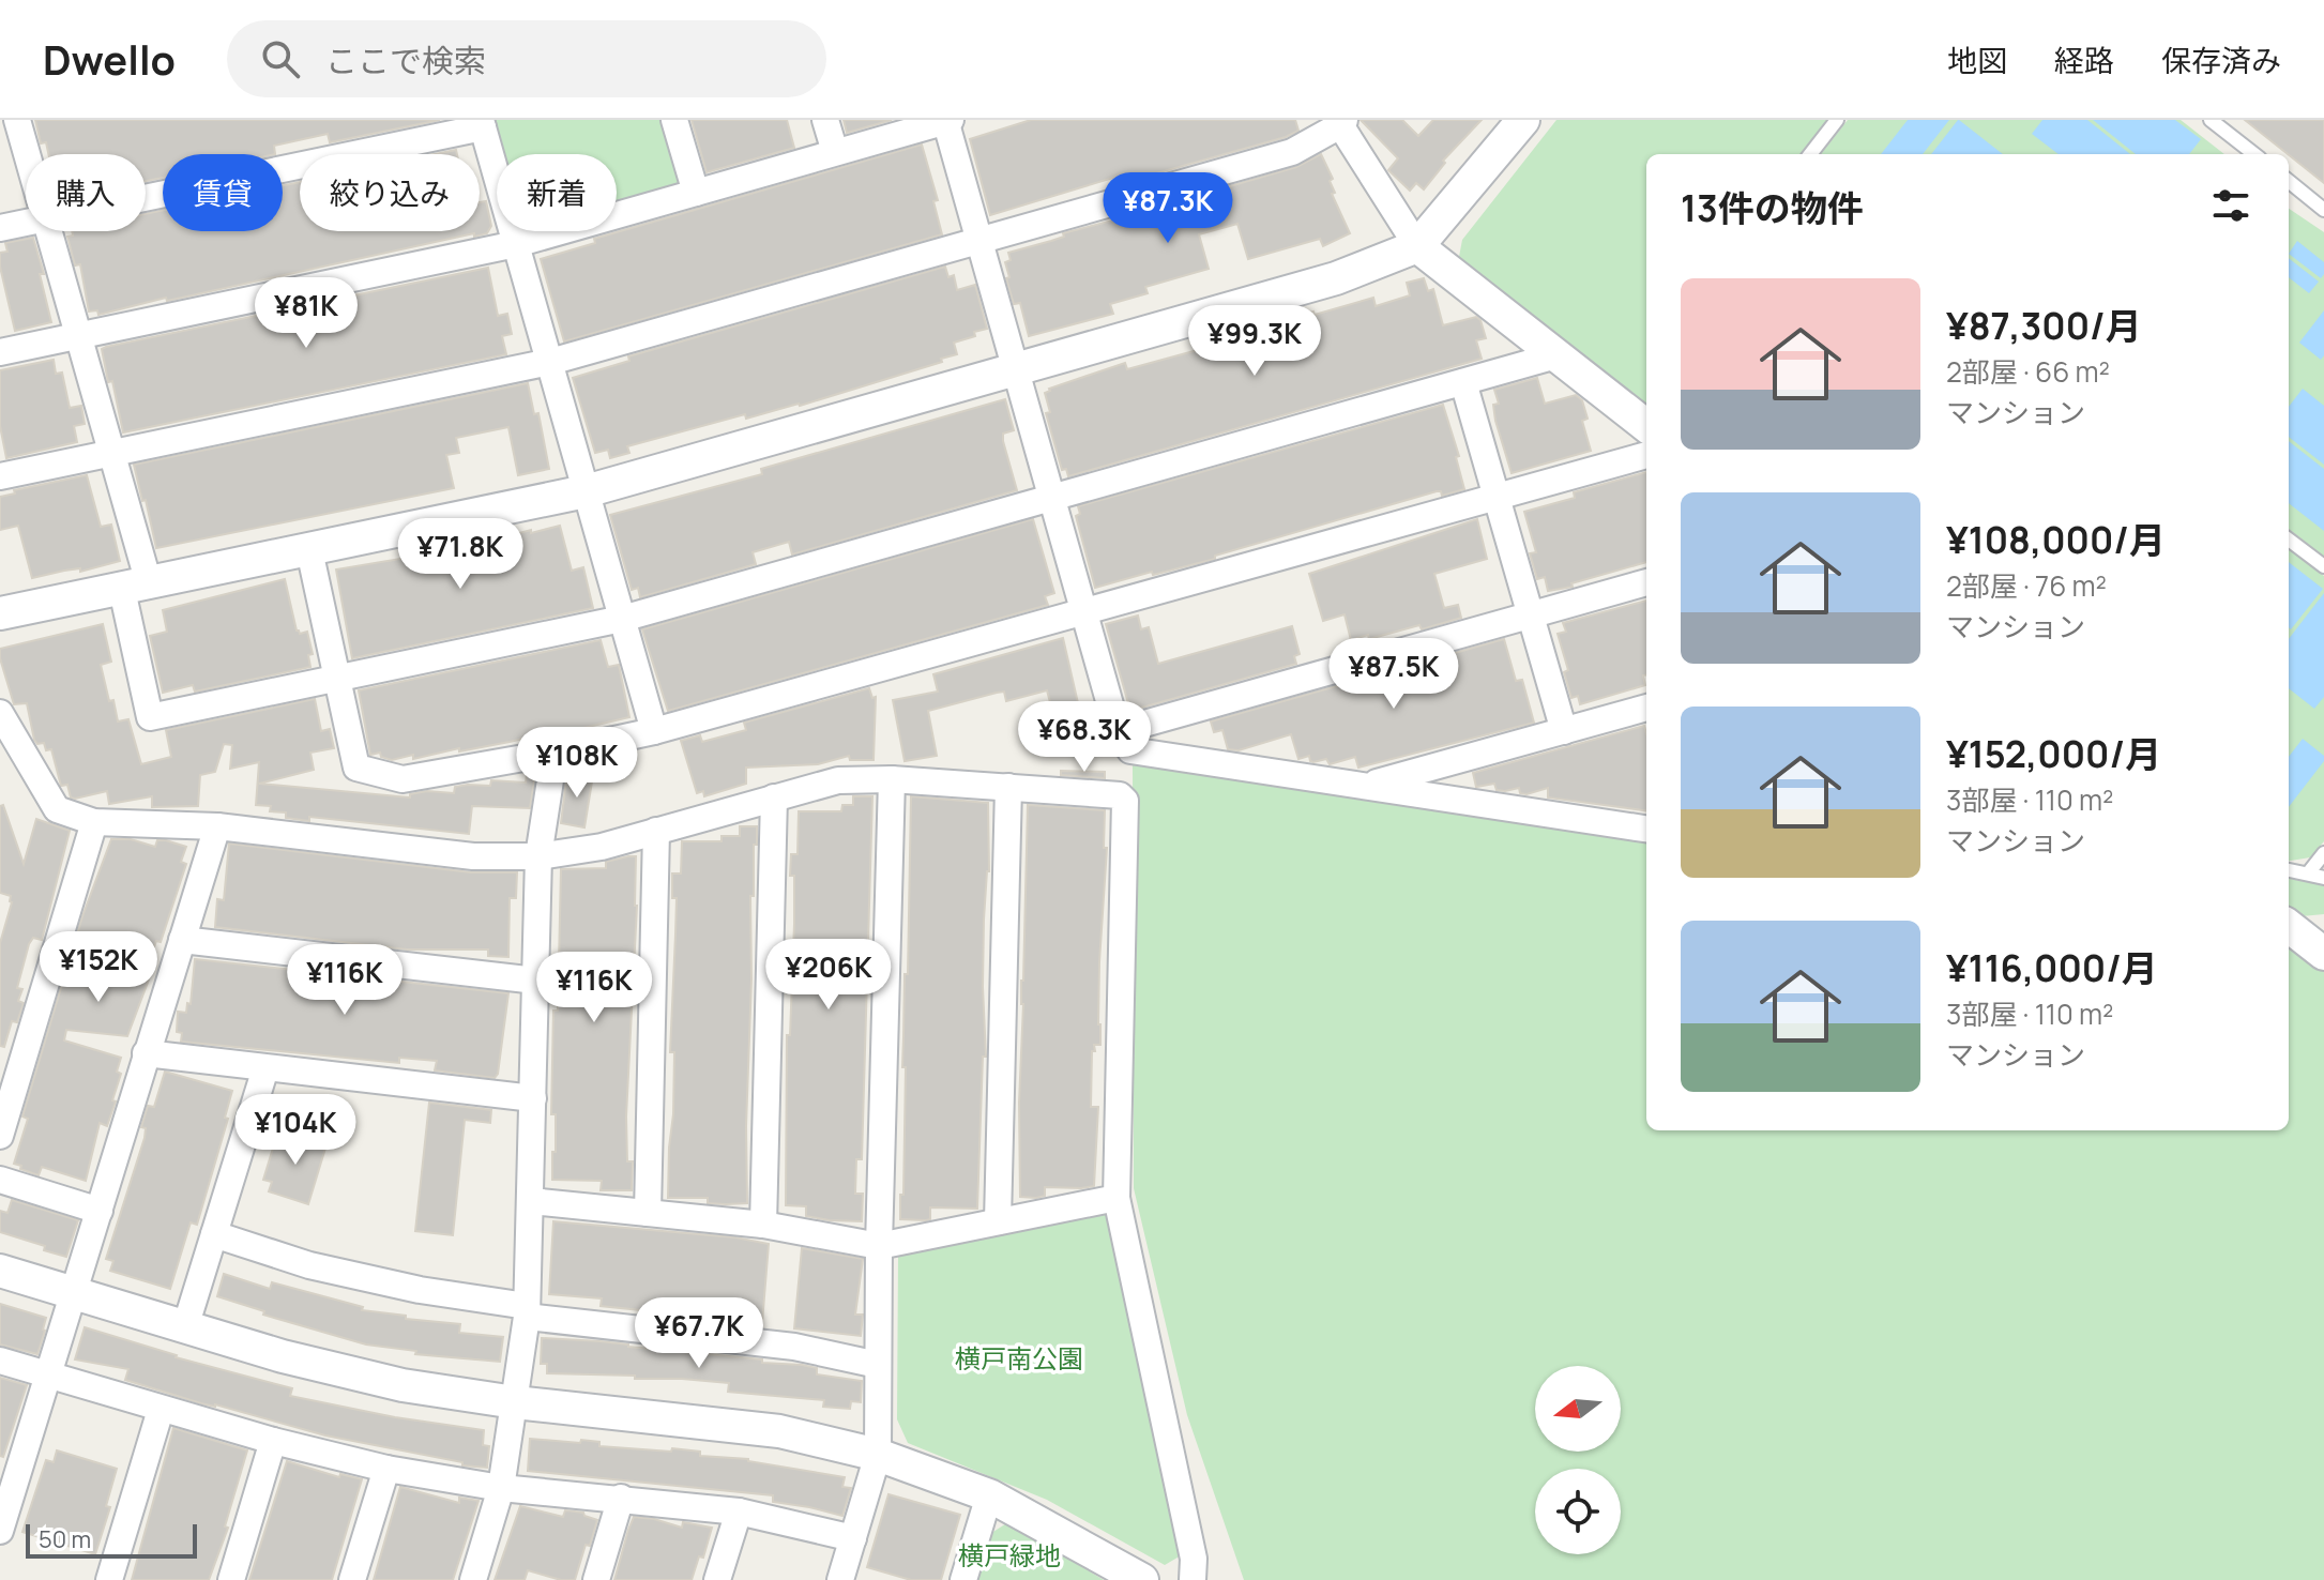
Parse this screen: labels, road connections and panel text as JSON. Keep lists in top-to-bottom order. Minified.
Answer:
{"parks":["横戸南公園","横戸緑地"],"scale_bar":"50 m","north":"left","page":{"header":"Dwello","search":"ここで検索","nav":["地図","経路","保存済み"],"chip":["購入","賃貸","絞り込み","新着"],"heading":"13件の物件","price":["¥87.3K","¥81K","¥99.3K","¥71.8K","¥87.5K","¥68.3K","¥108K","¥152K","¥206K","¥116K","¥116K","¥104K","¥67.7K"],"list":[{"name":"¥87,300/月","note":"2部屋 · 66 m² · マンション"},{"name":"¥108,000/月","note":"2部屋 · 76 m² · マンション"},{"name":"¥152,000/月","note":"3部屋 · 110 m² · マンション"},{"name":"¥116,000/月","note":"3部屋 · 110 m² · マンション"}],"scale":"50 m"}}
